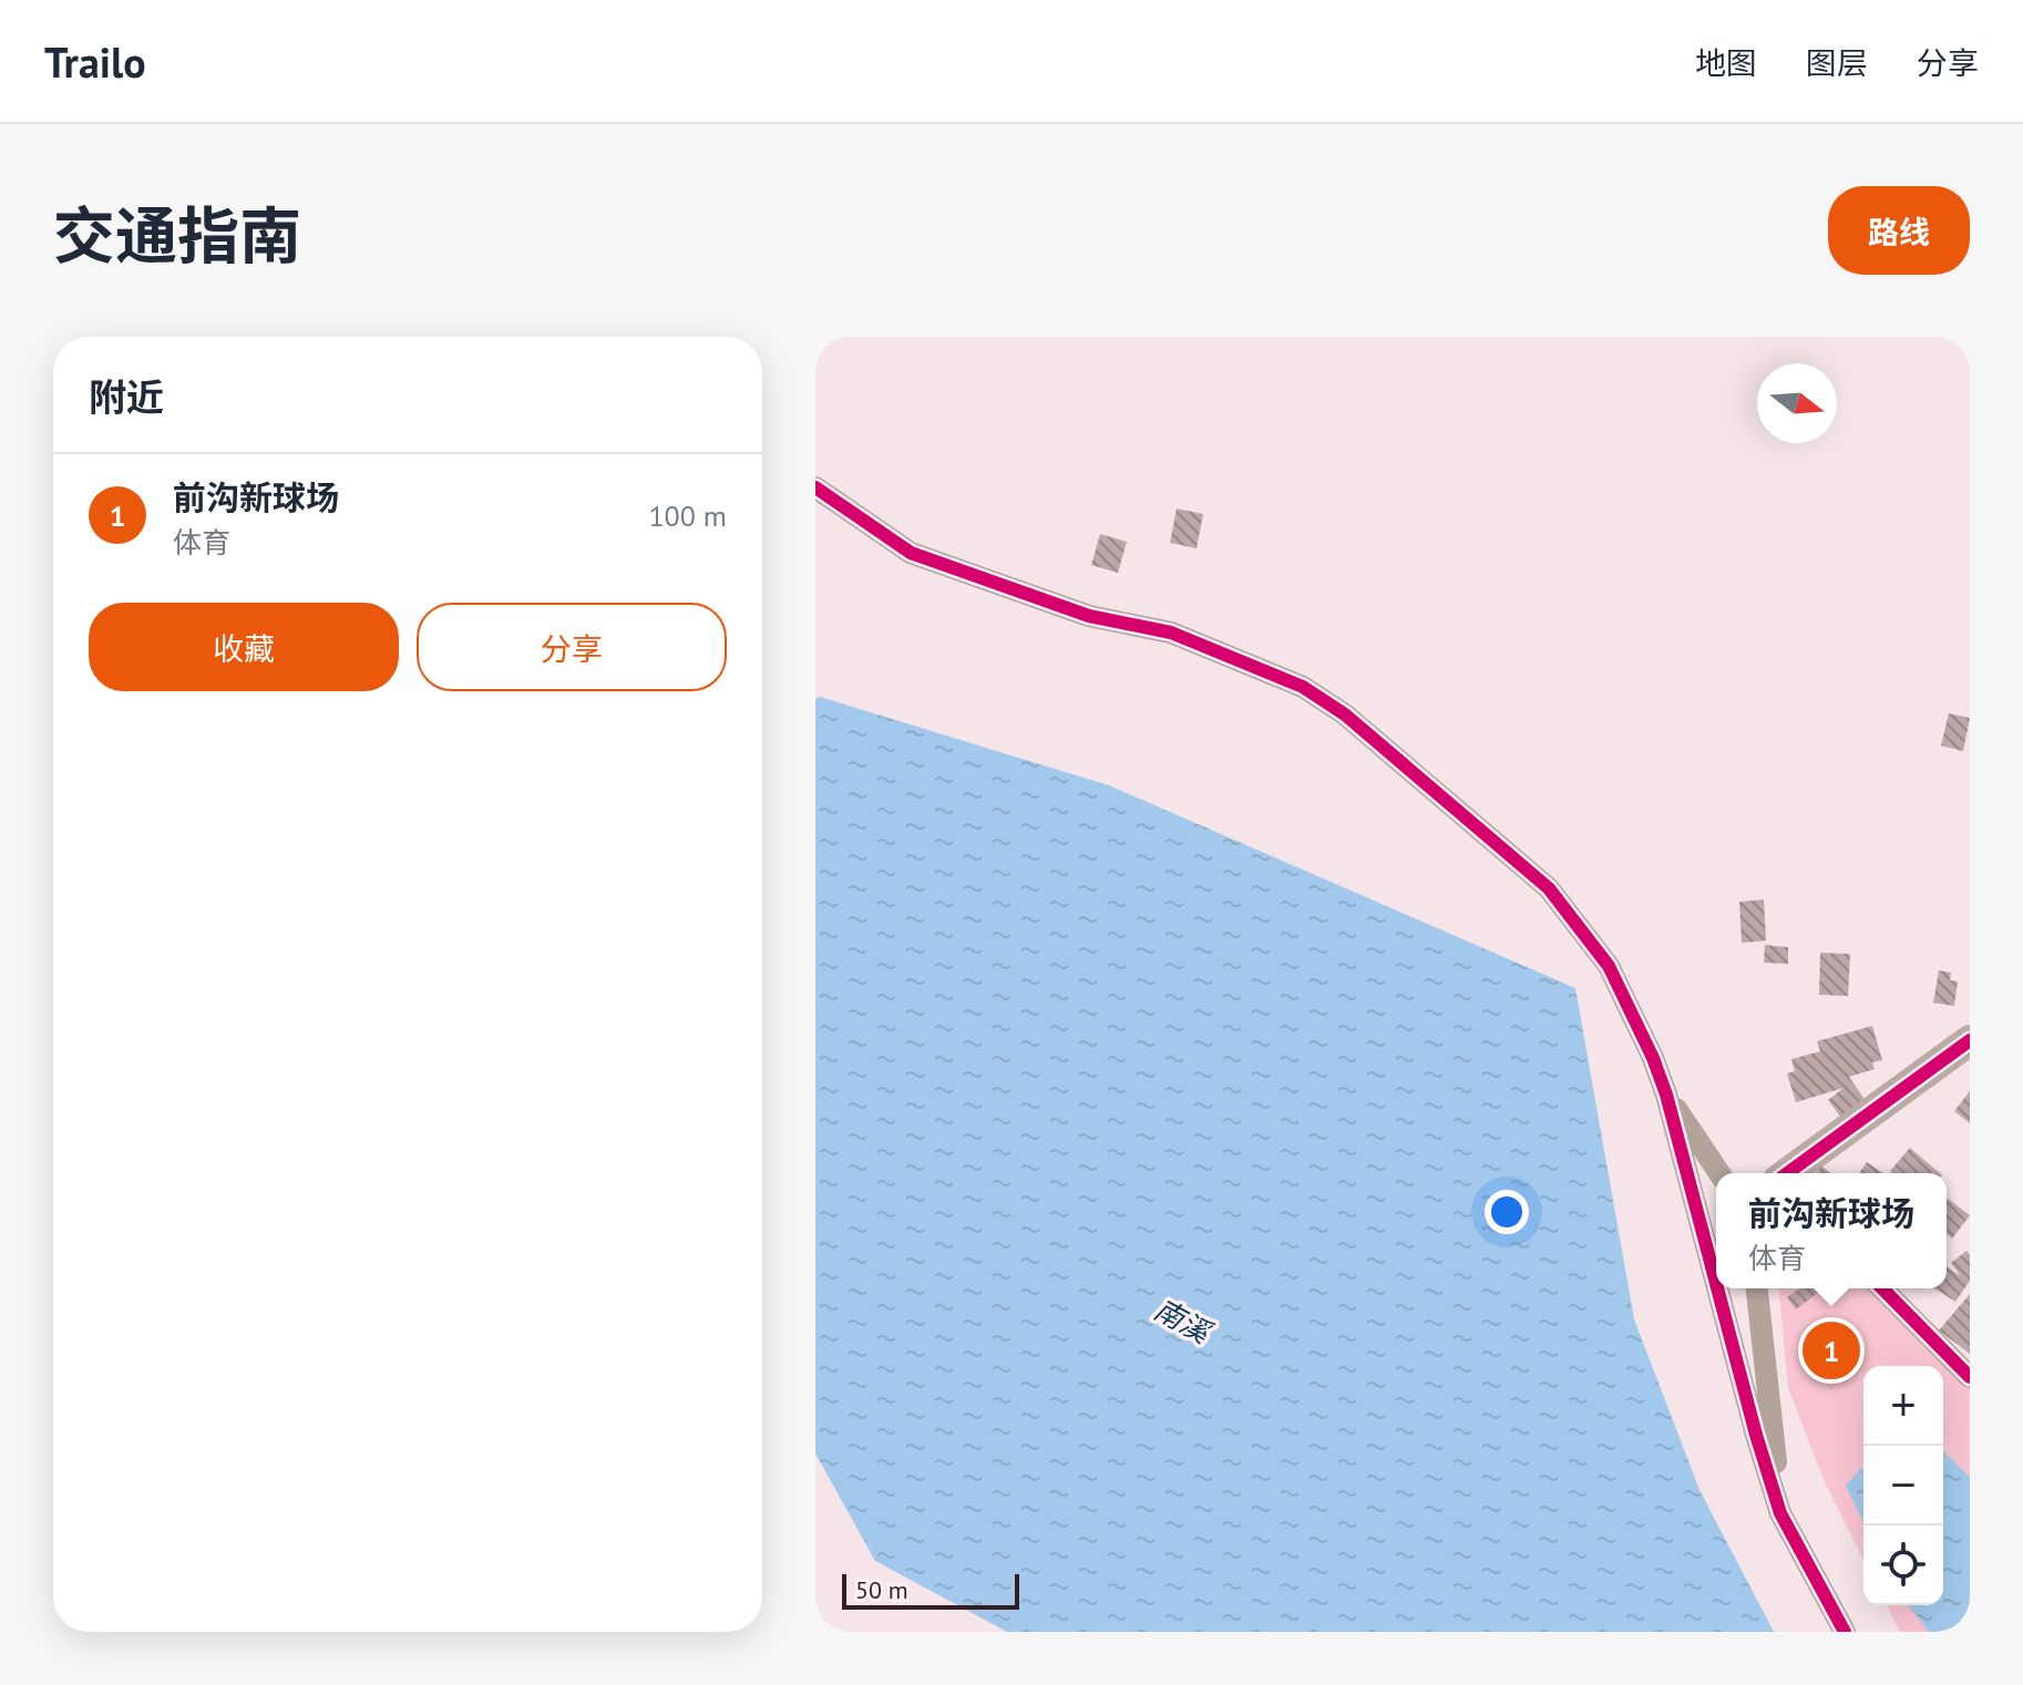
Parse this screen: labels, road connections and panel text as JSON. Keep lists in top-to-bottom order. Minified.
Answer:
{"water":["南溪"],"scale_bar":"50 m","north":"right","page":{"header":"Trailo","nav":["地图","图层","分享"],"title":"交通指南","buttons":["路线",["收藏","分享"]],"heading":"附近","list":[{"mark":"1","name":"前沟新球场","note":"体育","value":"100 m"}],"popup":["前沟新球场","体育"],"pins":"1","map_buttons":["+","−"],"scale":"50 m"}}
